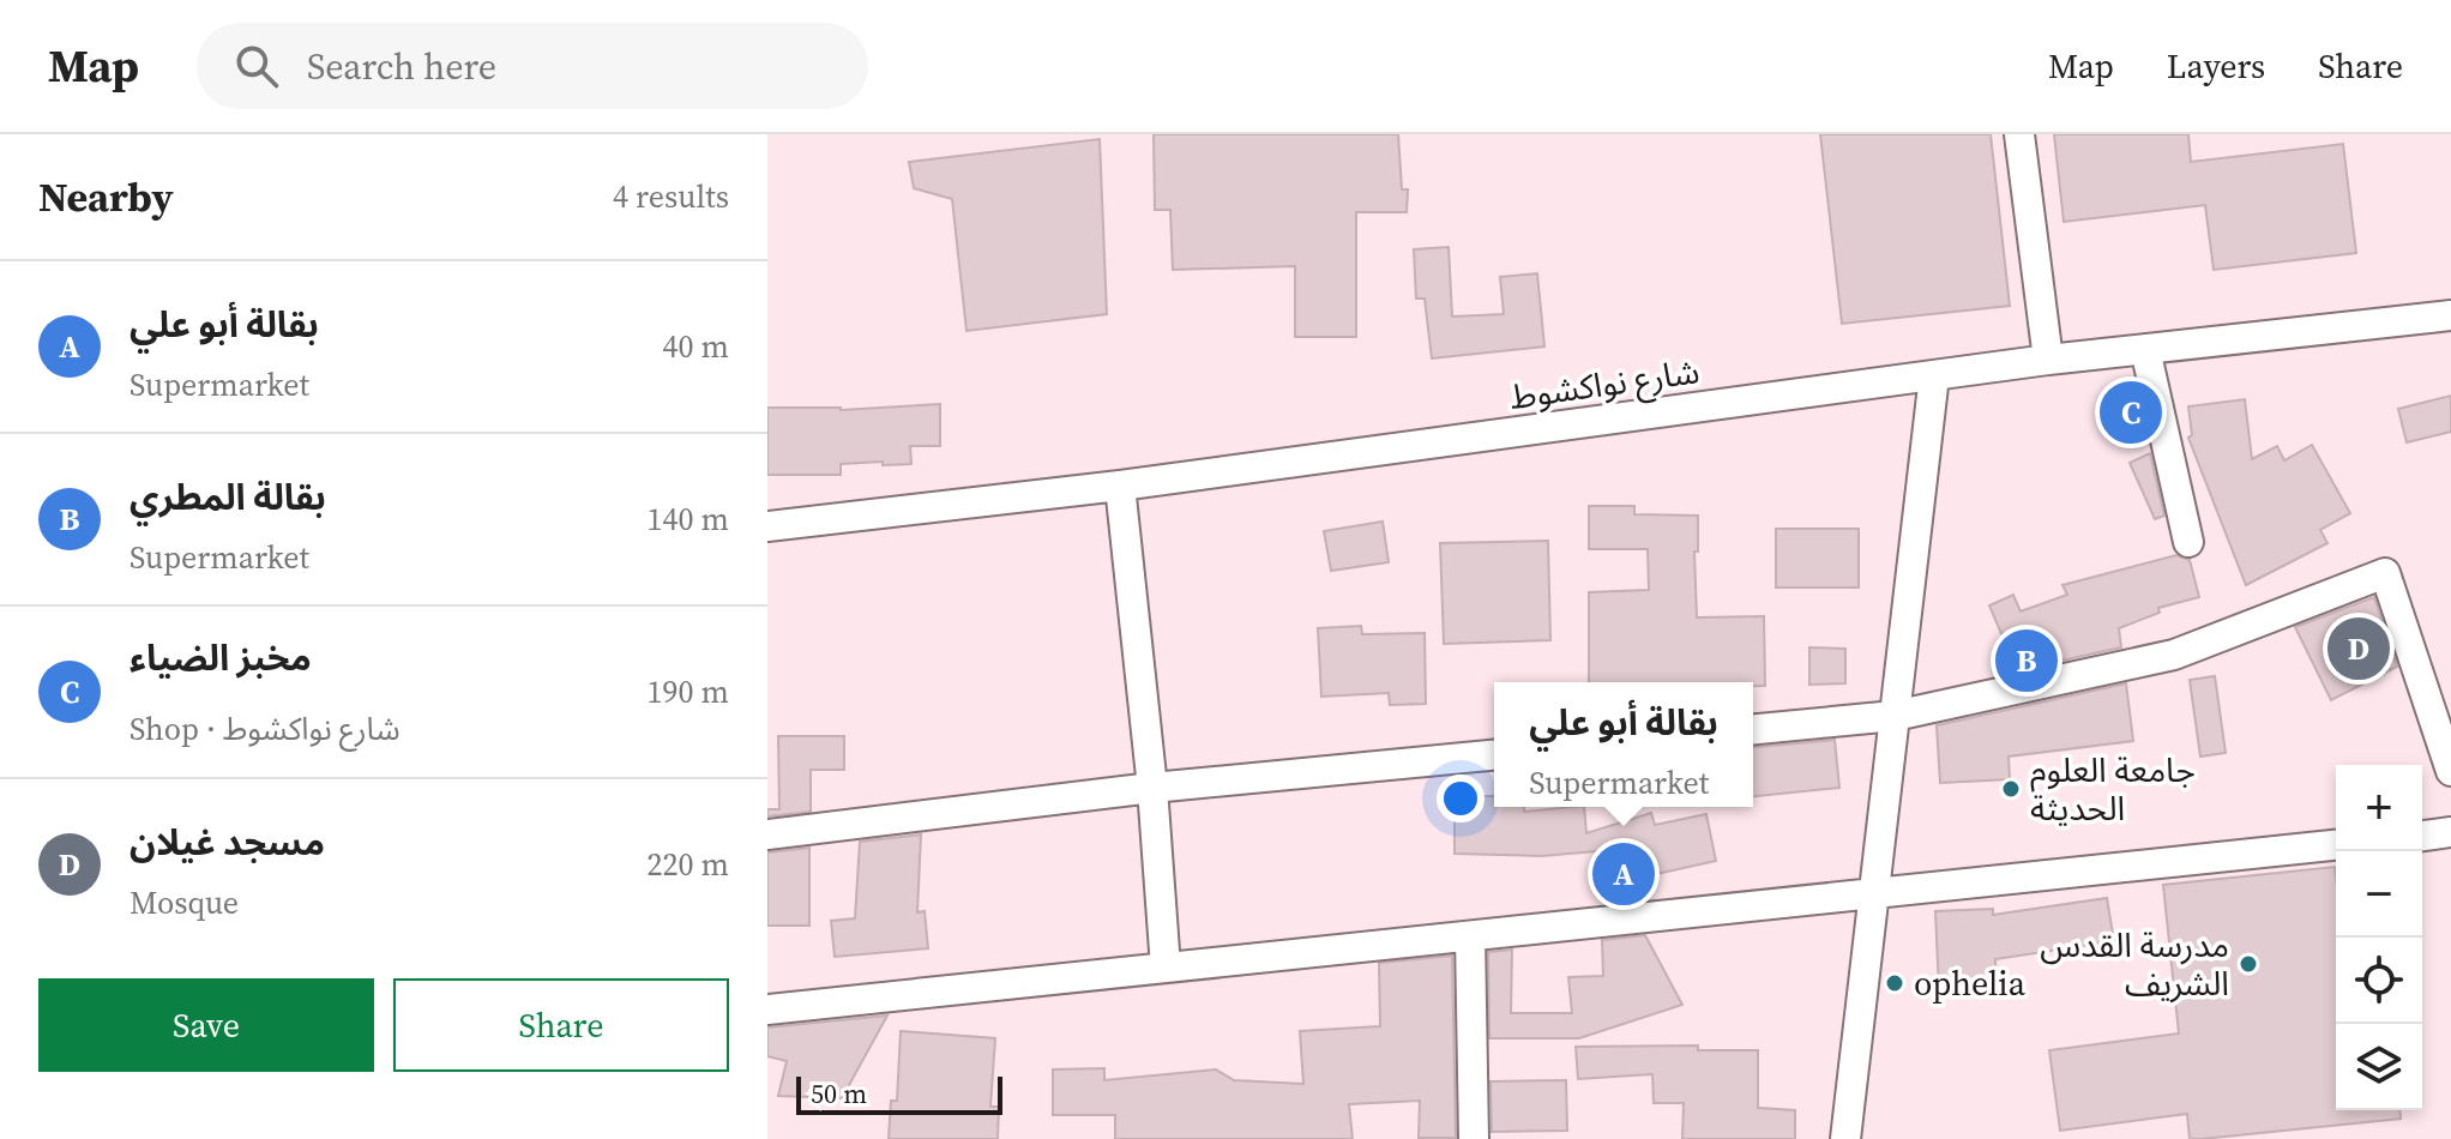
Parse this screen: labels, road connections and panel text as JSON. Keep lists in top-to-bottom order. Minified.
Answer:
{"streets":{"street":["شارع نواكشوط"]},"places":["جامعة العلوم الحديثة","مدرسة القدس الشريف","ophelia"],"scale_bar":"50 m","page":{"header":"Map","search":"Search here","nav":["Map","Layers","Share"],"heading":["Nearby","4 results"],"list":[{"mark":"A","name":"بقالة أبو علي","note":"Supermarket","value":"40 m"},{"mark":"B","name":"بقالة المطري","note":"Supermarket","value":"140 m"},{"mark":"C","name":"مخبز الضياء","note":"Shop · شارع نواكشوط","value":"190 m"},{"mark":"D","name":"مسجد غيلان","note":"Mosque","value":"220 m"}],"pins":["C","D","B","A"],"popup":["بقالة أبو علي","Supermarket"],"map_buttons":["+","−"],"buttons":["Save","Share"],"scale":"50 m"}}
